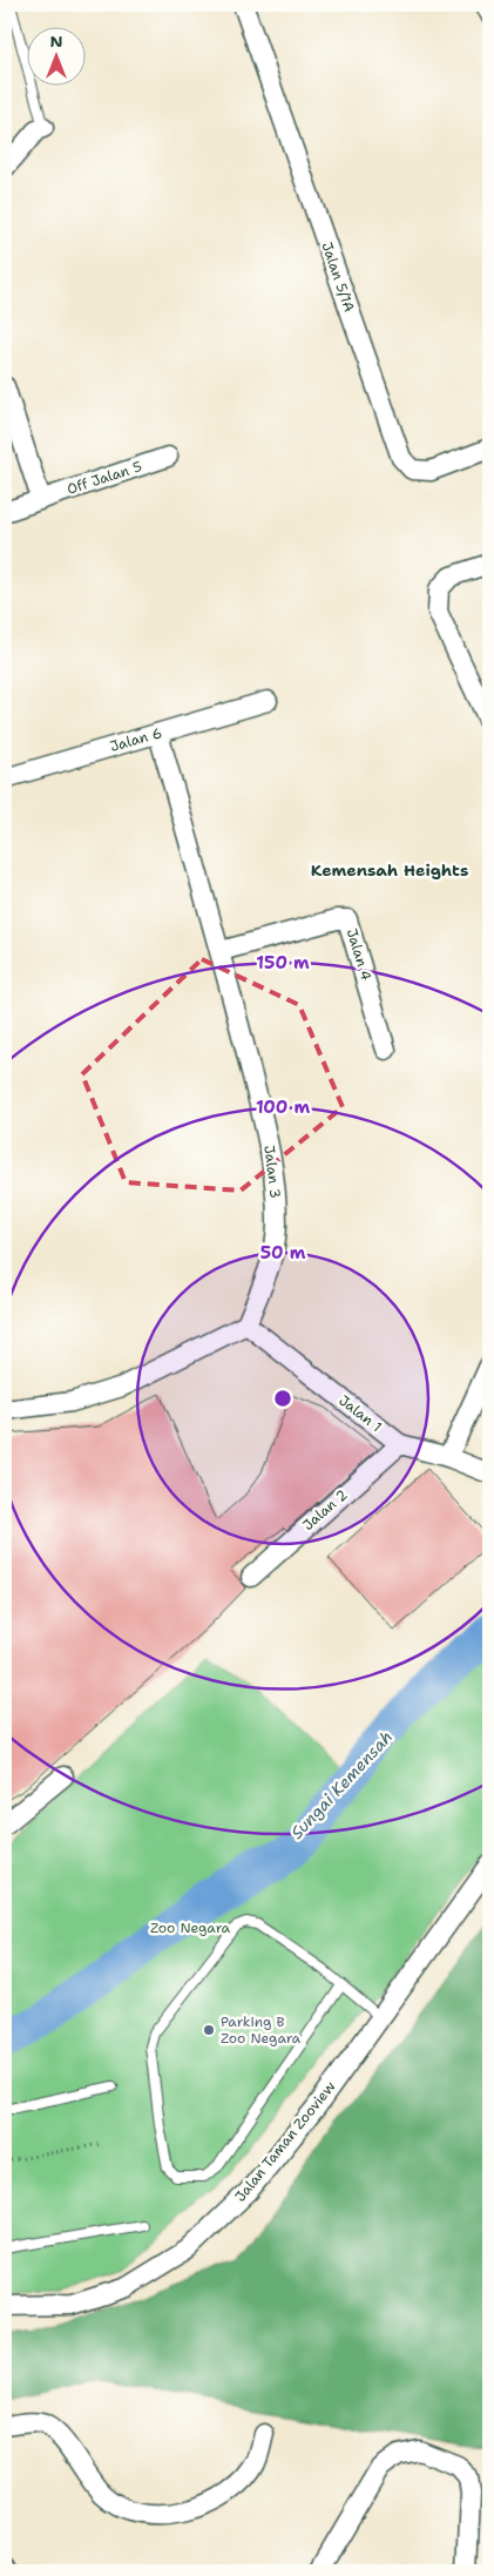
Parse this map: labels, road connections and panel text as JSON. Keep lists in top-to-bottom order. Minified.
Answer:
{"streets":{"street":["Jalan 5/1A","Off Jalan 5","Jalan 6","Jalan 4","Jalan 3","Jalan 1","Jalan 2","Jalan Taman Zooview"]},"crossings":[["Jalan 6","Jalan 3"],["Jalan 4","Jalan 3"],["Jalan 3","Jalan 1"],["Jalan 1","Jalan 2"]],"districts":["Kemensah Heights"],"water":["Sungai Kemensah"],"parks":["Zoo Negara"],"places":["Parking B Zoo Negara"],"north":"top","rings":["150 m","100 m","50 m"]}
